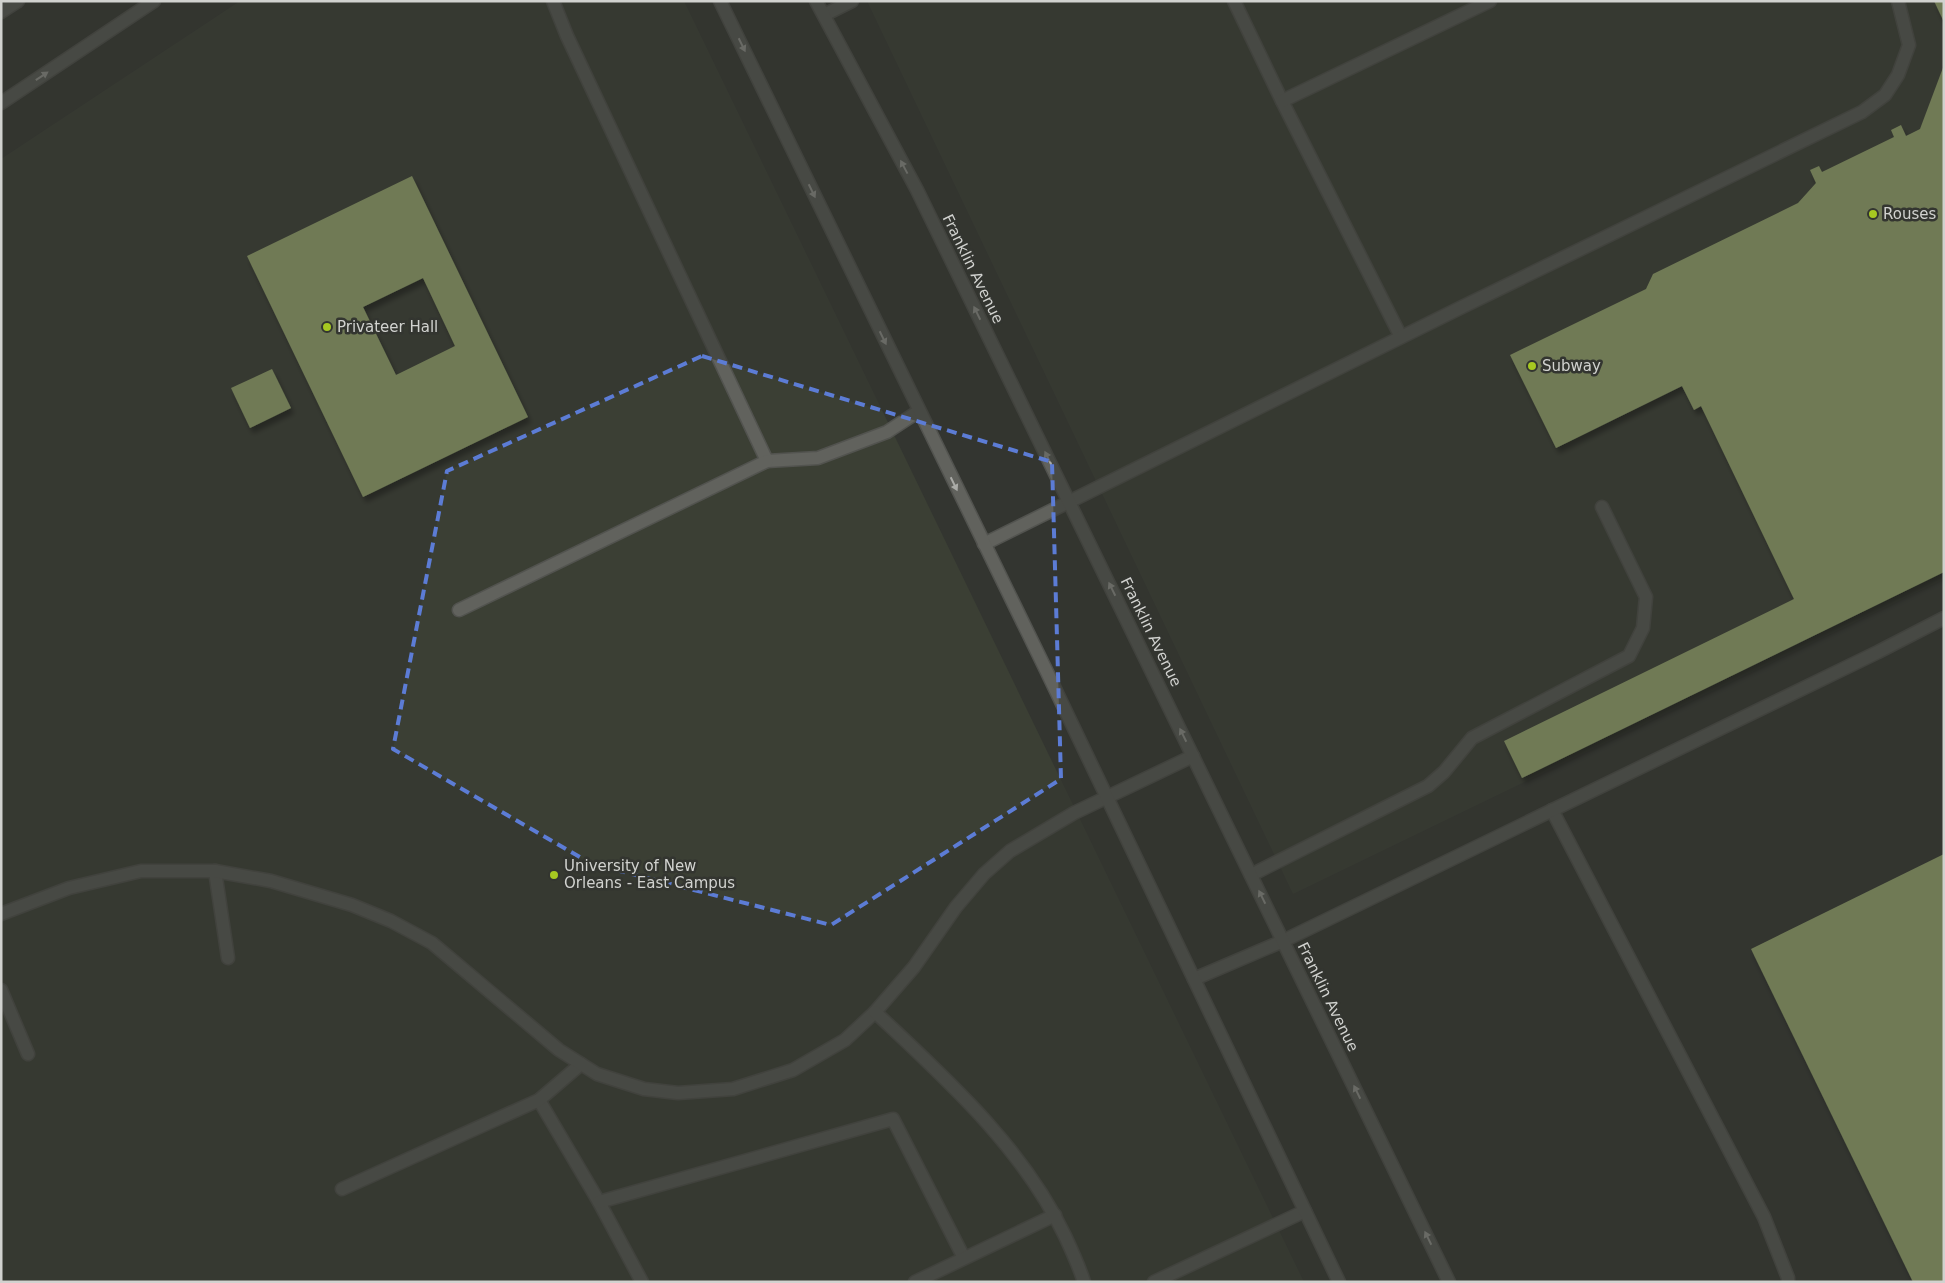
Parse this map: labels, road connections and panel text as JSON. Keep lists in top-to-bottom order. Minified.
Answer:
{"streets":{"street":["Franklin Avenue"]},"places":["Rouses","Privateer Hall","Subway","University of New Orleans - East Campus"]}
